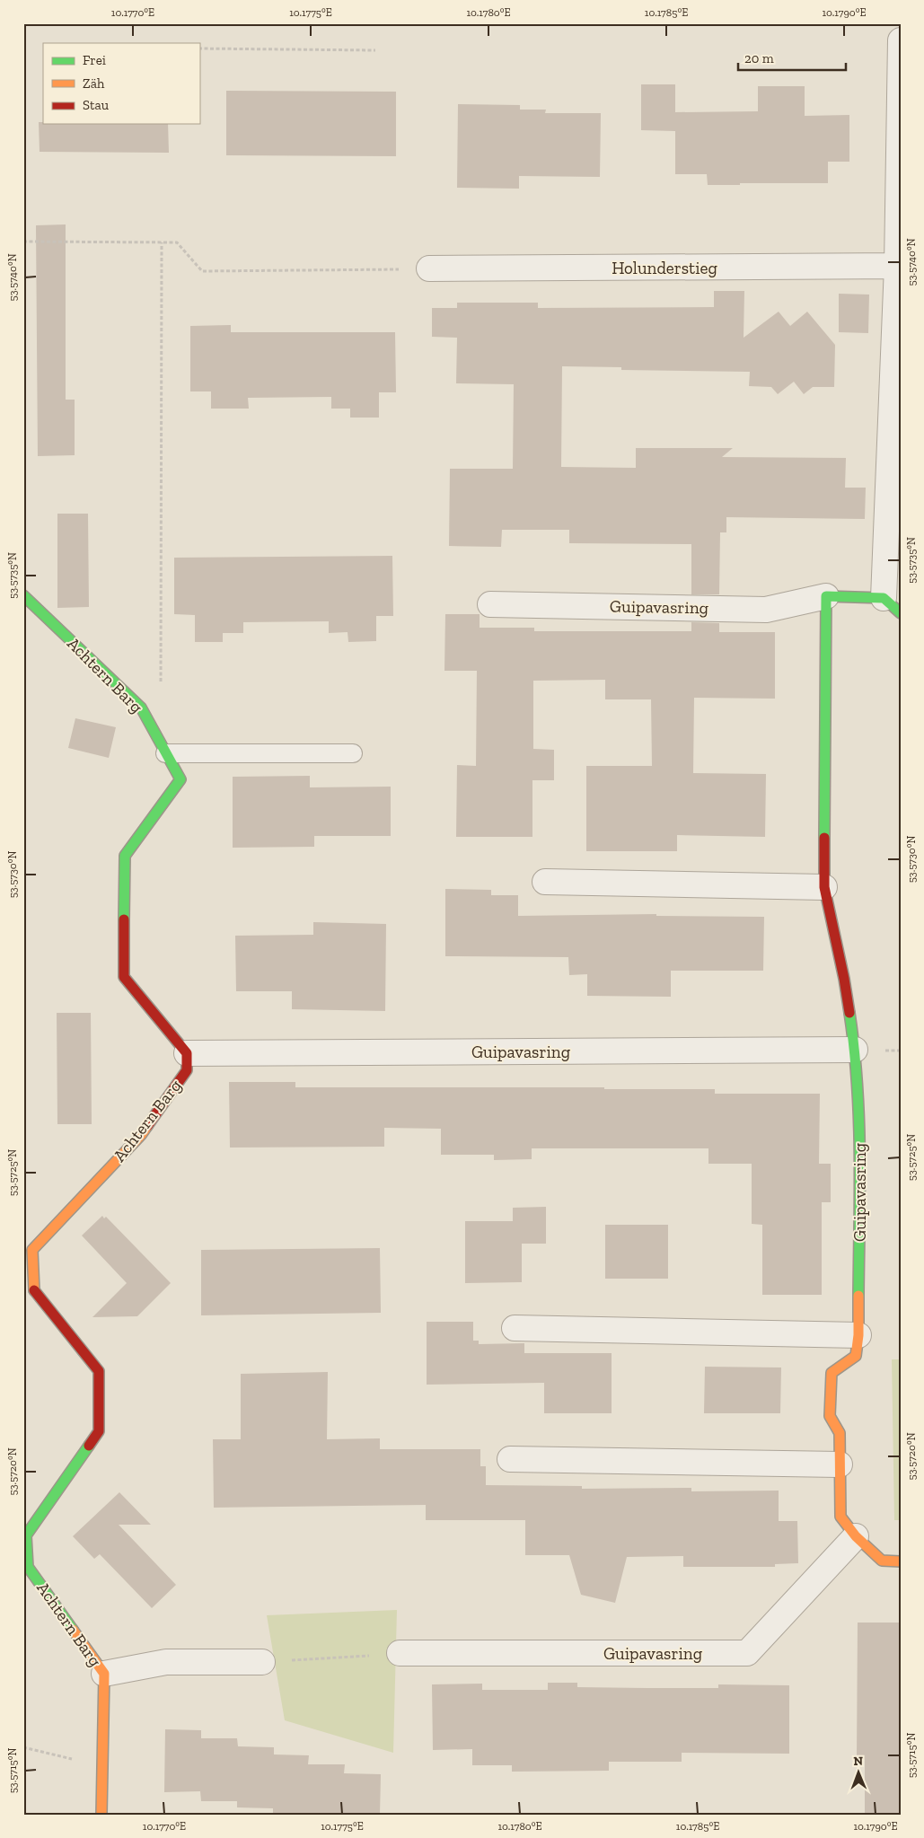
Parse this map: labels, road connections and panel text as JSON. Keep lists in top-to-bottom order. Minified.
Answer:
{"streets":{"street":["Holunderstieg","Guipavasring","Achtern Barg"]},"crossings":[["Guipavasring","Achtern Barg"]],"legend":["Frei","Zäh","Stau"],"scale_bar":"20 m","north":"top","coordinates":["10.1770°E","10.1775°E","10.1780°E","10.1785°E","10.1790°E","53.5740°N","53.5735°N","53.5730°N","53.5725°N","53.5720°N","53.5715°N"]}
